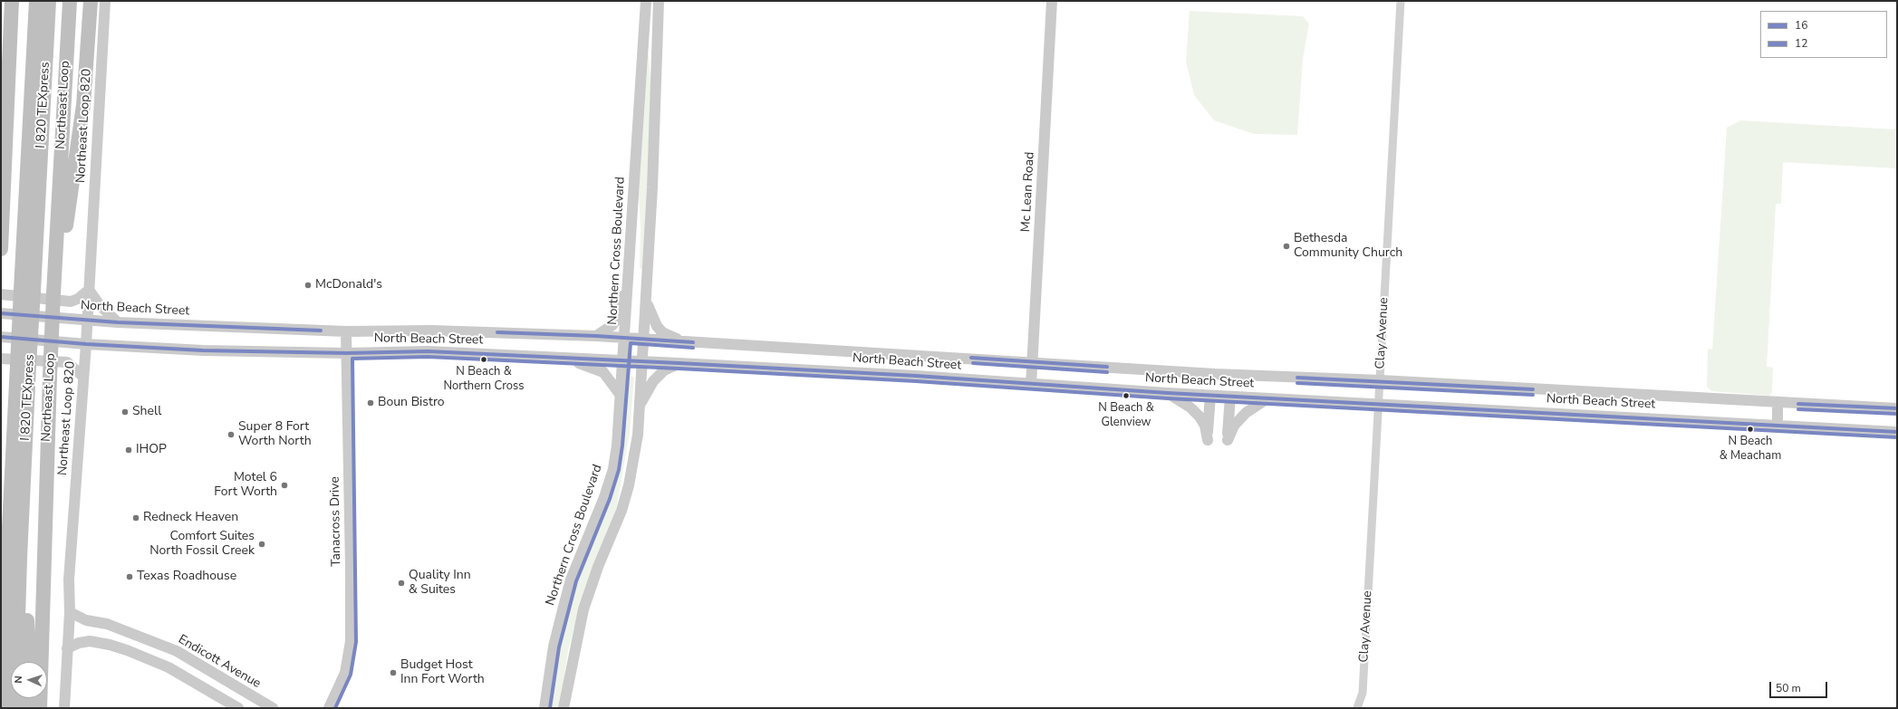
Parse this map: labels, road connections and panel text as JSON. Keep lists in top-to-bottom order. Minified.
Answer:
{"streets":{"highway":["I 820 TEXpress","Northeast Loop"],"main road":["Northeast Loop 820","Mc Lean Road","Northern Cross Boulevard","North Beach Street","Tanacross Drive","Endicott Avenue"],"street":["Clay Avenue"]},"crossings":[["Northeast Loop 820","North Beach Street"],["Northeast Loop 820","Endicott Avenue"],["Mc Lean Road","North Beach Street"],["Northern Cross Boulevard","North Beach Street"],["North Beach Street","Clay Avenue"],["North Beach Street","Tanacross Drive"]],"places":["Bethesda Community Church","McDonald's","N Beach & Northern Cross","N Beach & Glenview","Boun Bistro","Shell","N Beach & Meacham","Super 8 Fort Worth North","IHOP","Motel 6 Fort Worth","Redneck Heaven","Comfort Suites North Fossil Creek","Texas Roadhouse","Quality Inn & Suites","Budget Host Inn Fort Worth"],"lines":["transit line 16","transit line 12"],"legend":["16","12"],"scale_bar":"50 m","north":"left"}
